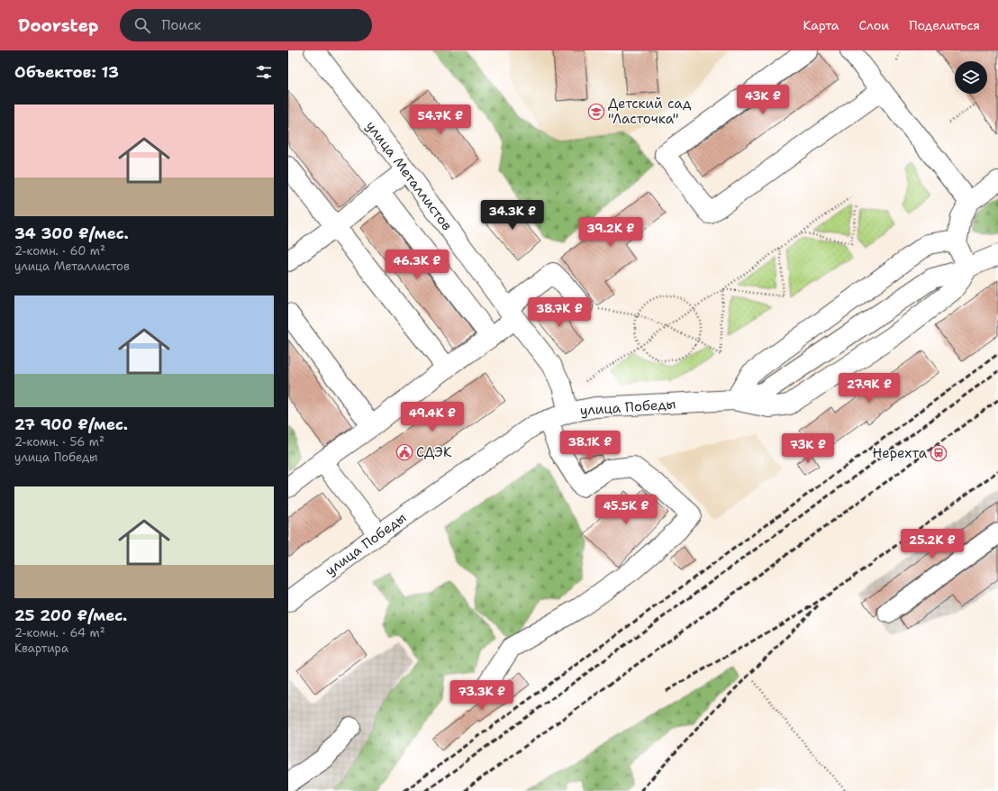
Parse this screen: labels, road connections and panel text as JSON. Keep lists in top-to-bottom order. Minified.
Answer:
{"streets":{"street":["улица Металлистов","улица Победы"]},"crossings":[["улица Металлистов","улица Победы"]],"places":{"school or university":["Детский сад \"Ласточка\""],"public building":["СДЭК"],"station":["Нерехта"]},"page":{"header":"Doorstep","search":"Поиск","nav":["Карта","Слои","Поделиться"],"heading":"Объектов: 13","price":["43K ₽","54.7K ₽","34.3K ₽","39.2K ₽","46.3K ₽","38.7K ₽","27.9K ₽","49.4K ₽","38.1K ₽","73K ₽","45.5K ₽","25.2K ₽","73.3K ₽"],"list":[{"name":"34 300 ₽/мес.","note":"2-комн. · 60 m² · улица Металлистов"},{"name":"27 900 ₽/мес.","note":"2-комн. · 56 m² · улица Победы"},{"name":"25 200 ₽/мес.","note":"2-комн. · 64 m² · Квартира"}]}}
